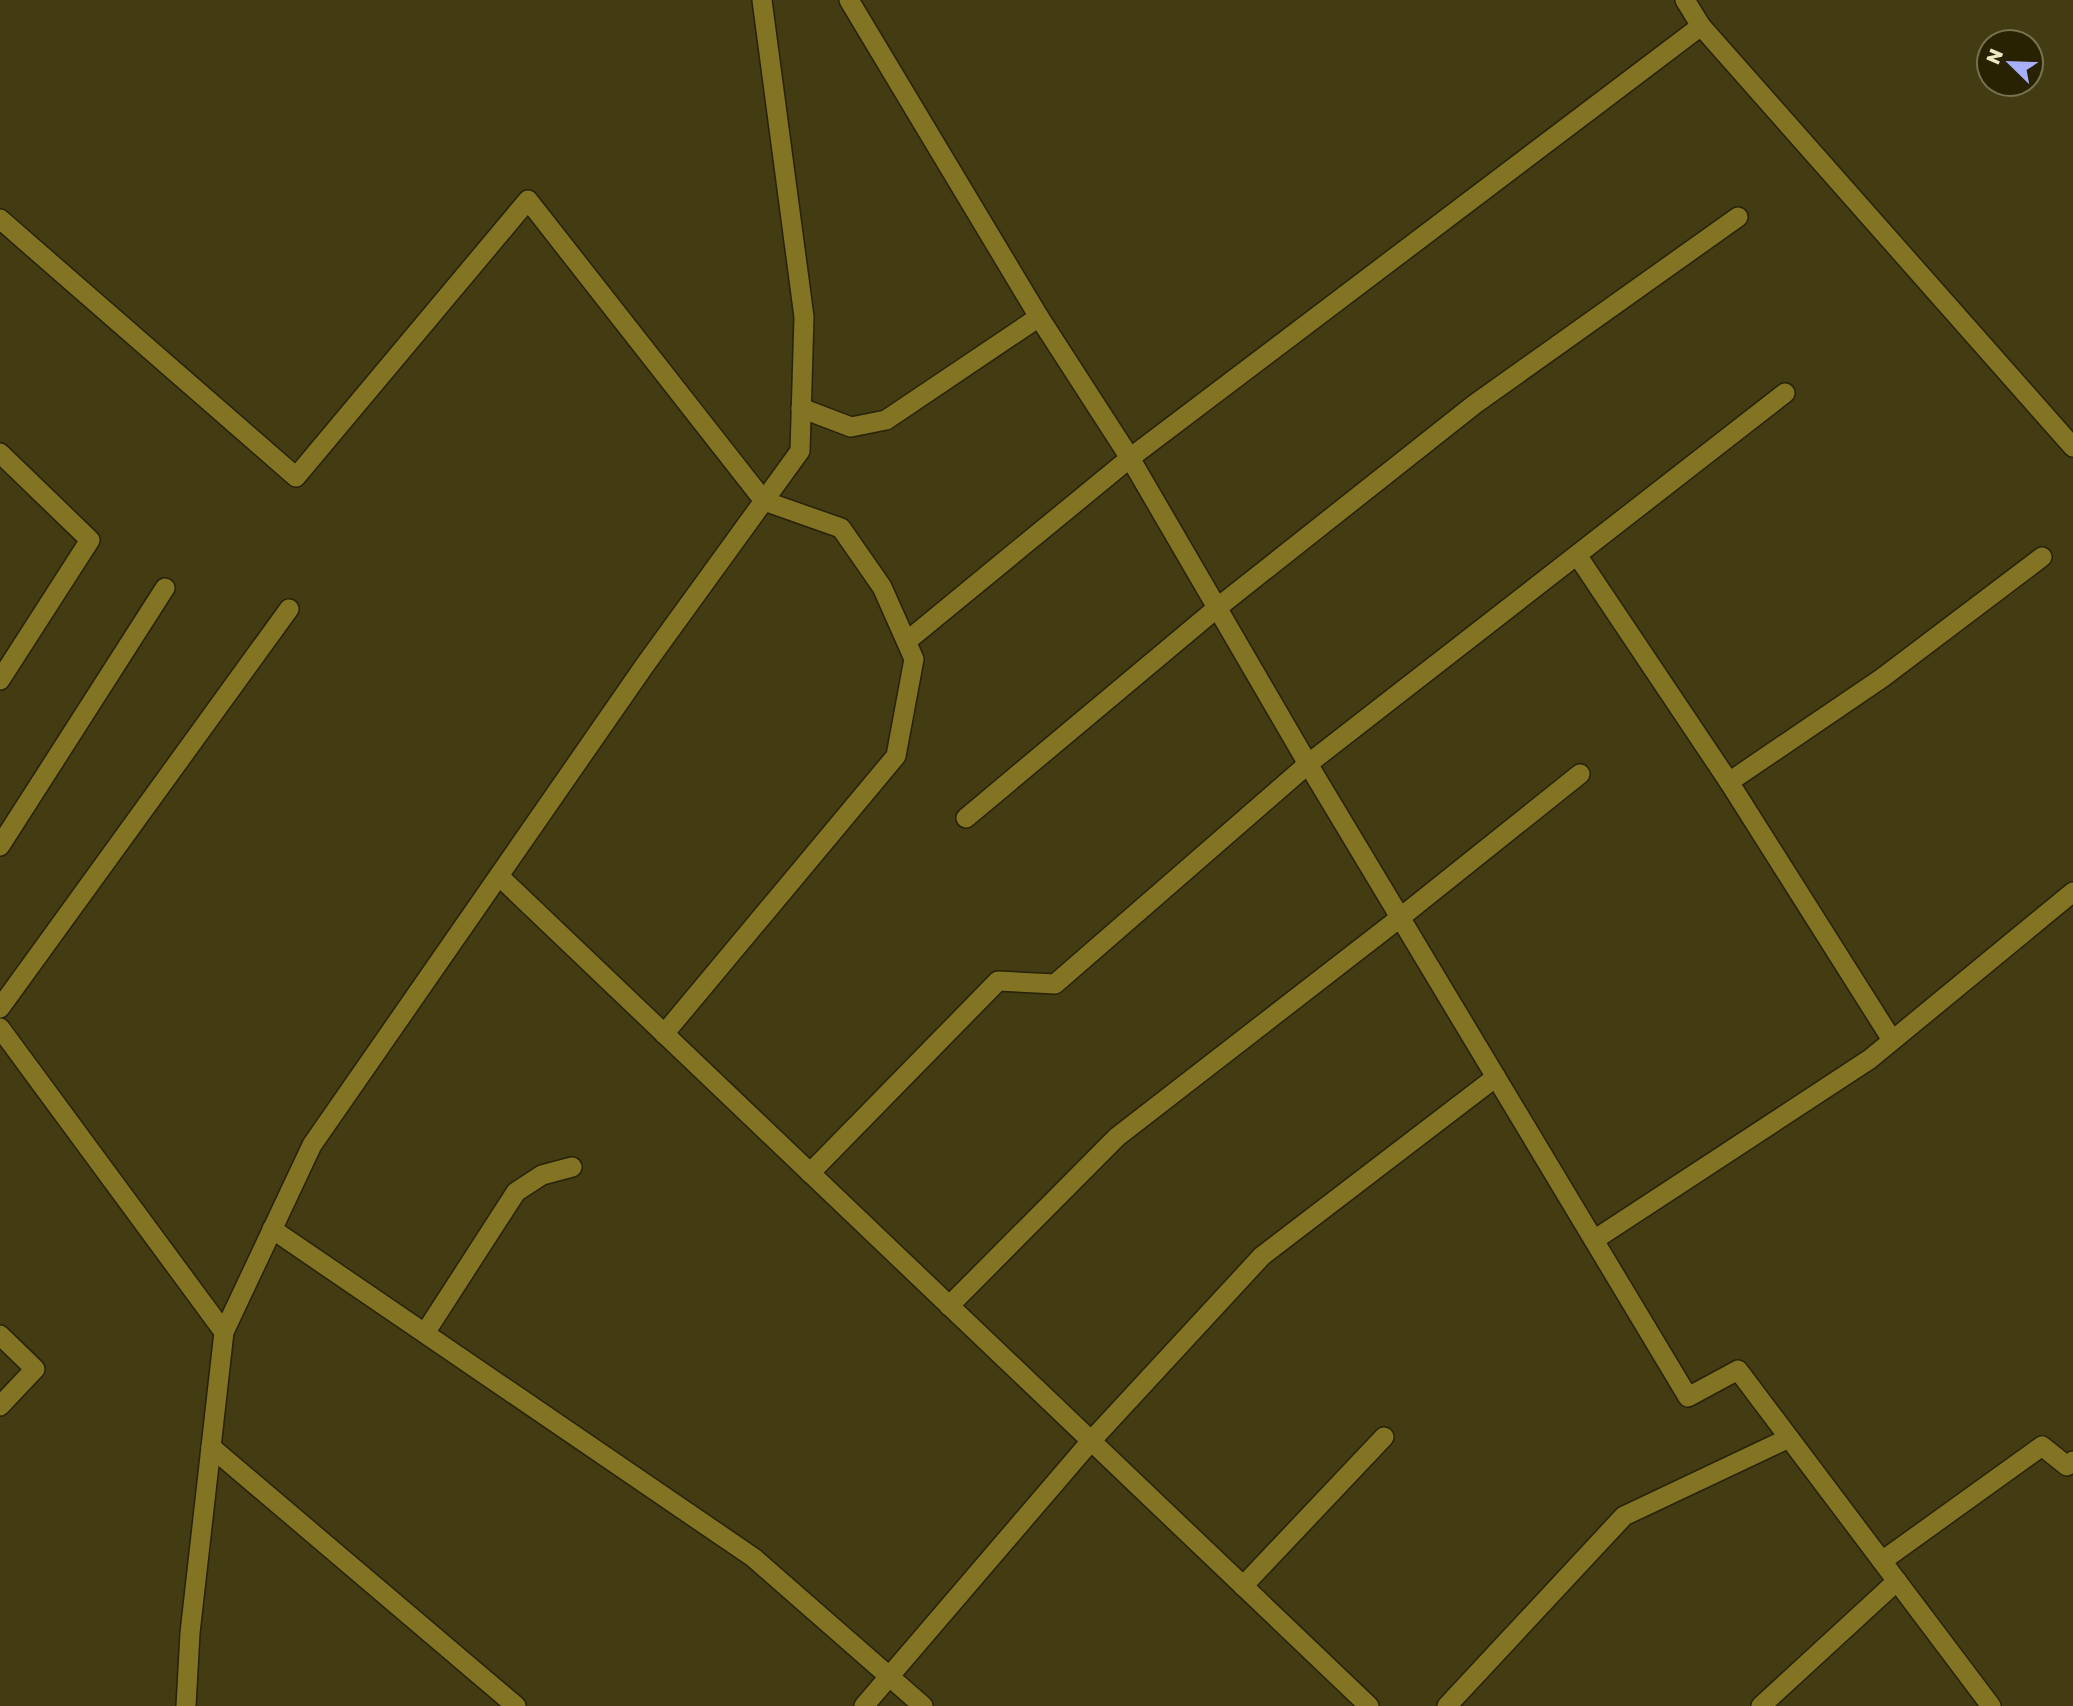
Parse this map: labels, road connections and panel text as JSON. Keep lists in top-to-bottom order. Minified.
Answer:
{"north":"top left"}
